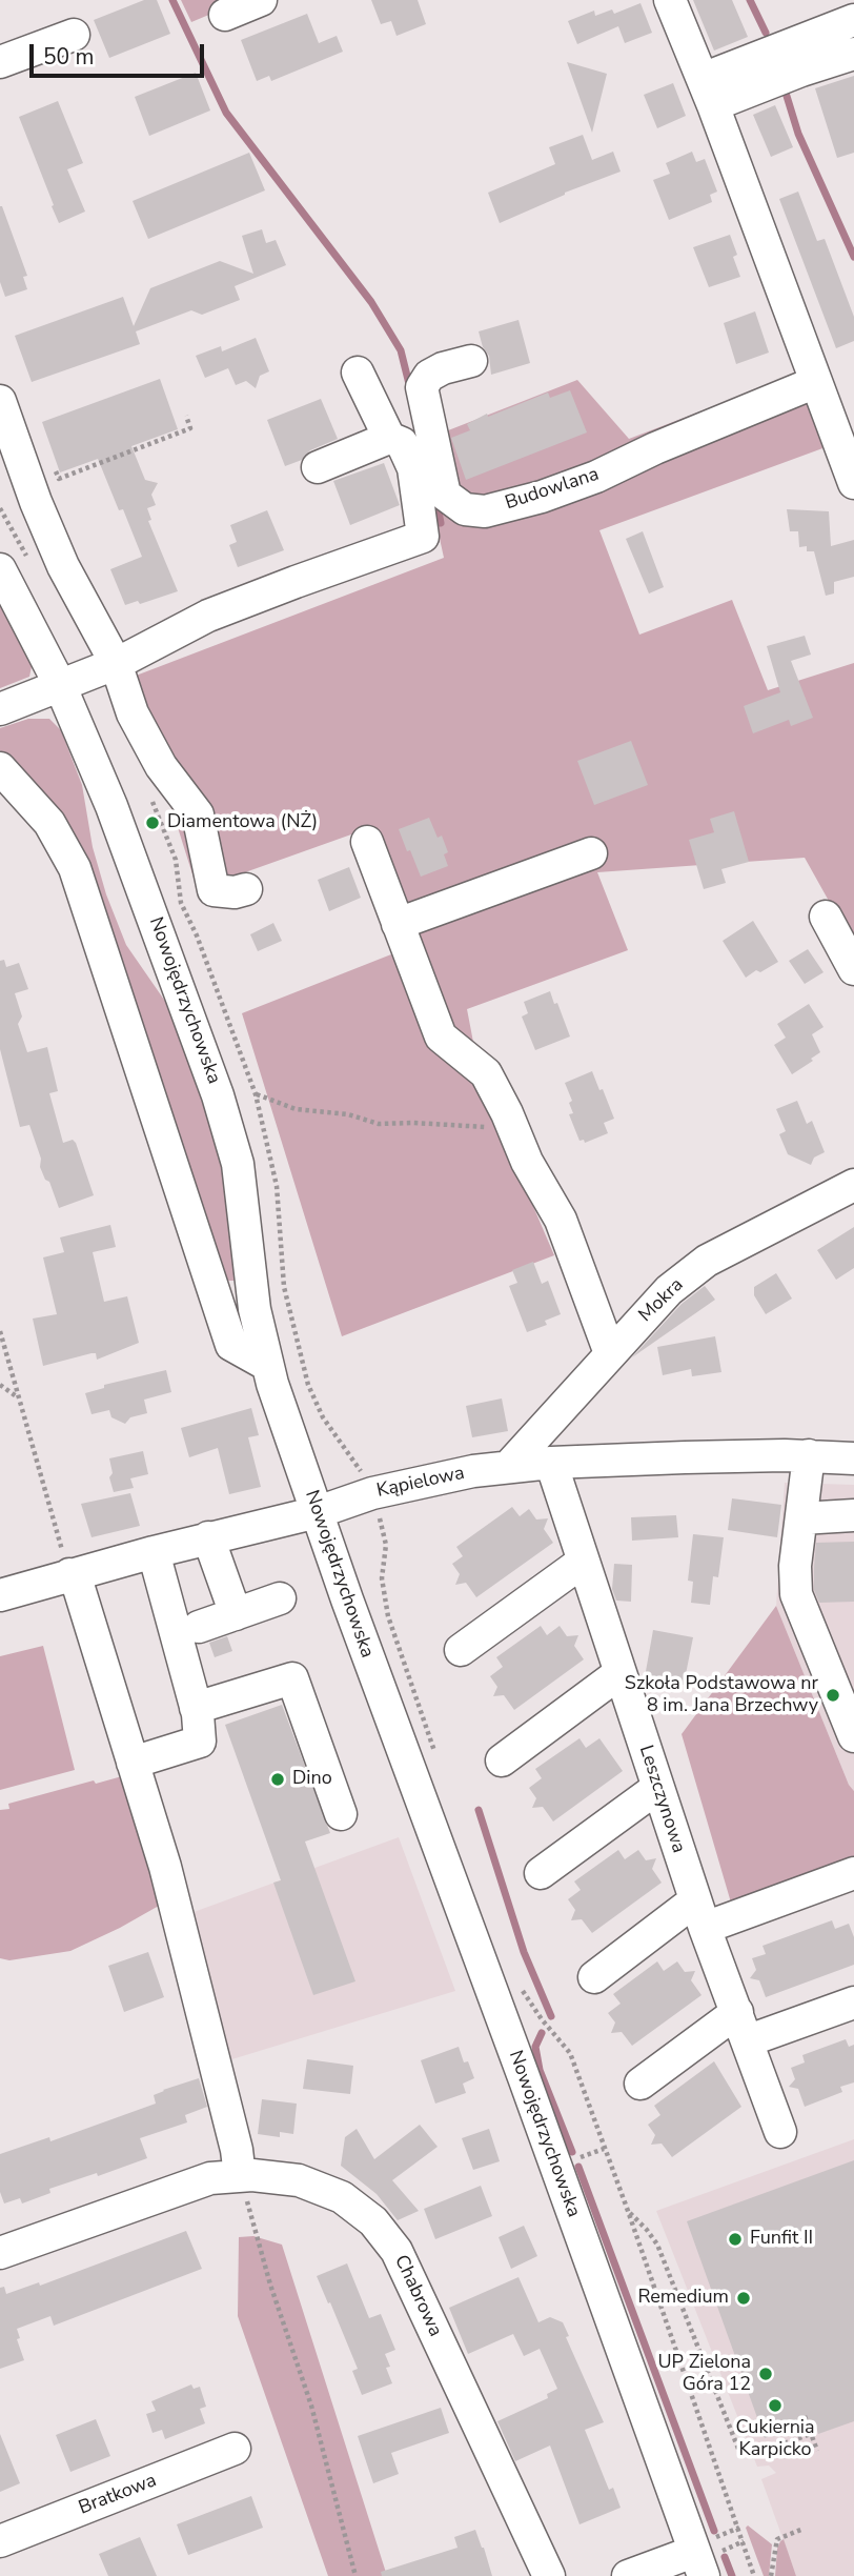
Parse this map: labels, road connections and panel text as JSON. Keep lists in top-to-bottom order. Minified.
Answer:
{"streets":{"street":["Budowlana","Nowojędrzychowska","Mokra","Kąpielowa","Leszczynowa","Chabrowa","Bratkowa"]},"crossings":[["Nowojędrzychowska","Kąpielowa"],["Mokra","Kąpielowa"],["Kąpielowa","Leszczynowa"]],"places":["Diamentowa (NŻ)","Szkoła Podstawowa nr 8 im. Jana Brzechwy","Dino","Funfit II","Remedium","UP Zielona Góra 12","Cukiernia Karpicko"],"scale_bar":"50 m"}
